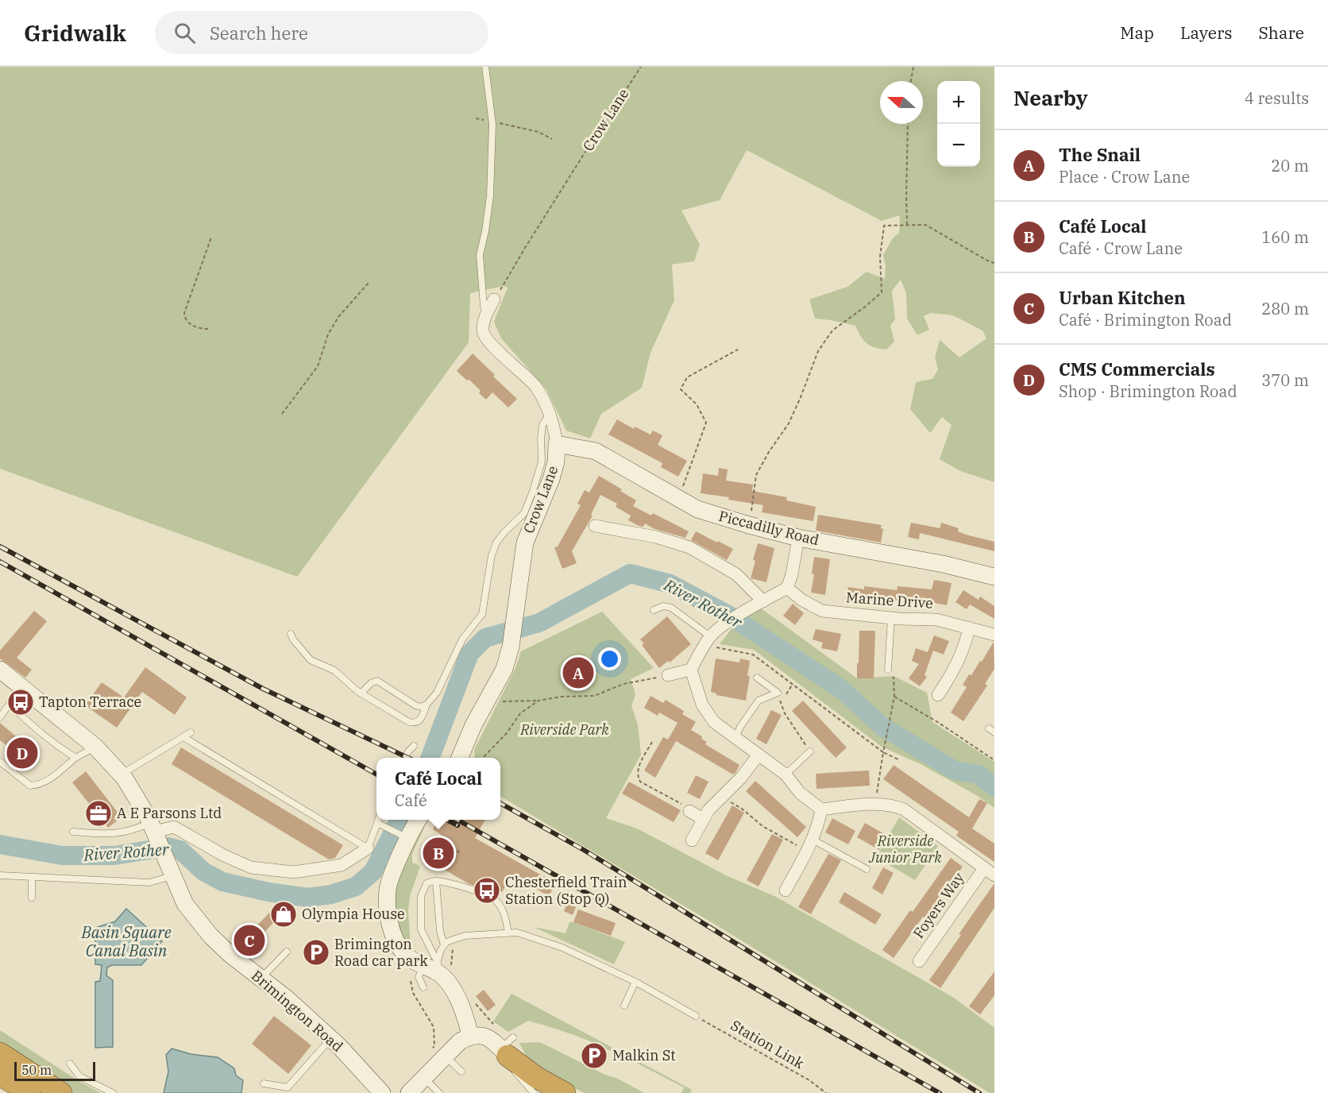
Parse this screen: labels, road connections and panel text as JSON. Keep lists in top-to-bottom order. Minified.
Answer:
{"streets":{"street":["Crow Lane","Piccadilly Road","Marine Drive","Foyers Way","Brimington Road"],"path":["Station Link"]},"crossings":[["Crow Lane","Piccadilly Road"]],"water":["River Rother","Basin Square Canal Basin"],"parks":["Riverside Park","Riverside Junior Park"],"places":{"bus stop":["Tapton Terrace","Chesterfield Train Station (Stop Q)"],"office":["A E Parsons Ltd"],"shop":["Olympia House"],"parking":["Brimington Road car park","Malkin St"]},"scale_bar":"50 m","north":"left","page":{"header":"Gridwalk","search":"Search here","nav":["Map","Layers","Share"],"heading":["Nearby","4 results"],"map_buttons":["+","−"],"list":[{"mark":"A","name":"The Snail","note":"Place · Crow Lane","value":"20 m"},{"mark":"B","name":"Café Local","note":"Café · Crow Lane","value":"160 m"},{"mark":"C","name":"Urban Kitchen","note":"Café · Brimington Road","value":"280 m"},{"mark":"D","name":"CMS Commercials","note":"Shop · Brimington Road","value":"370 m"}],"pins":["A","D","B","C"],"popup":["Café Local","Café"],"scale":"50 m"}}
